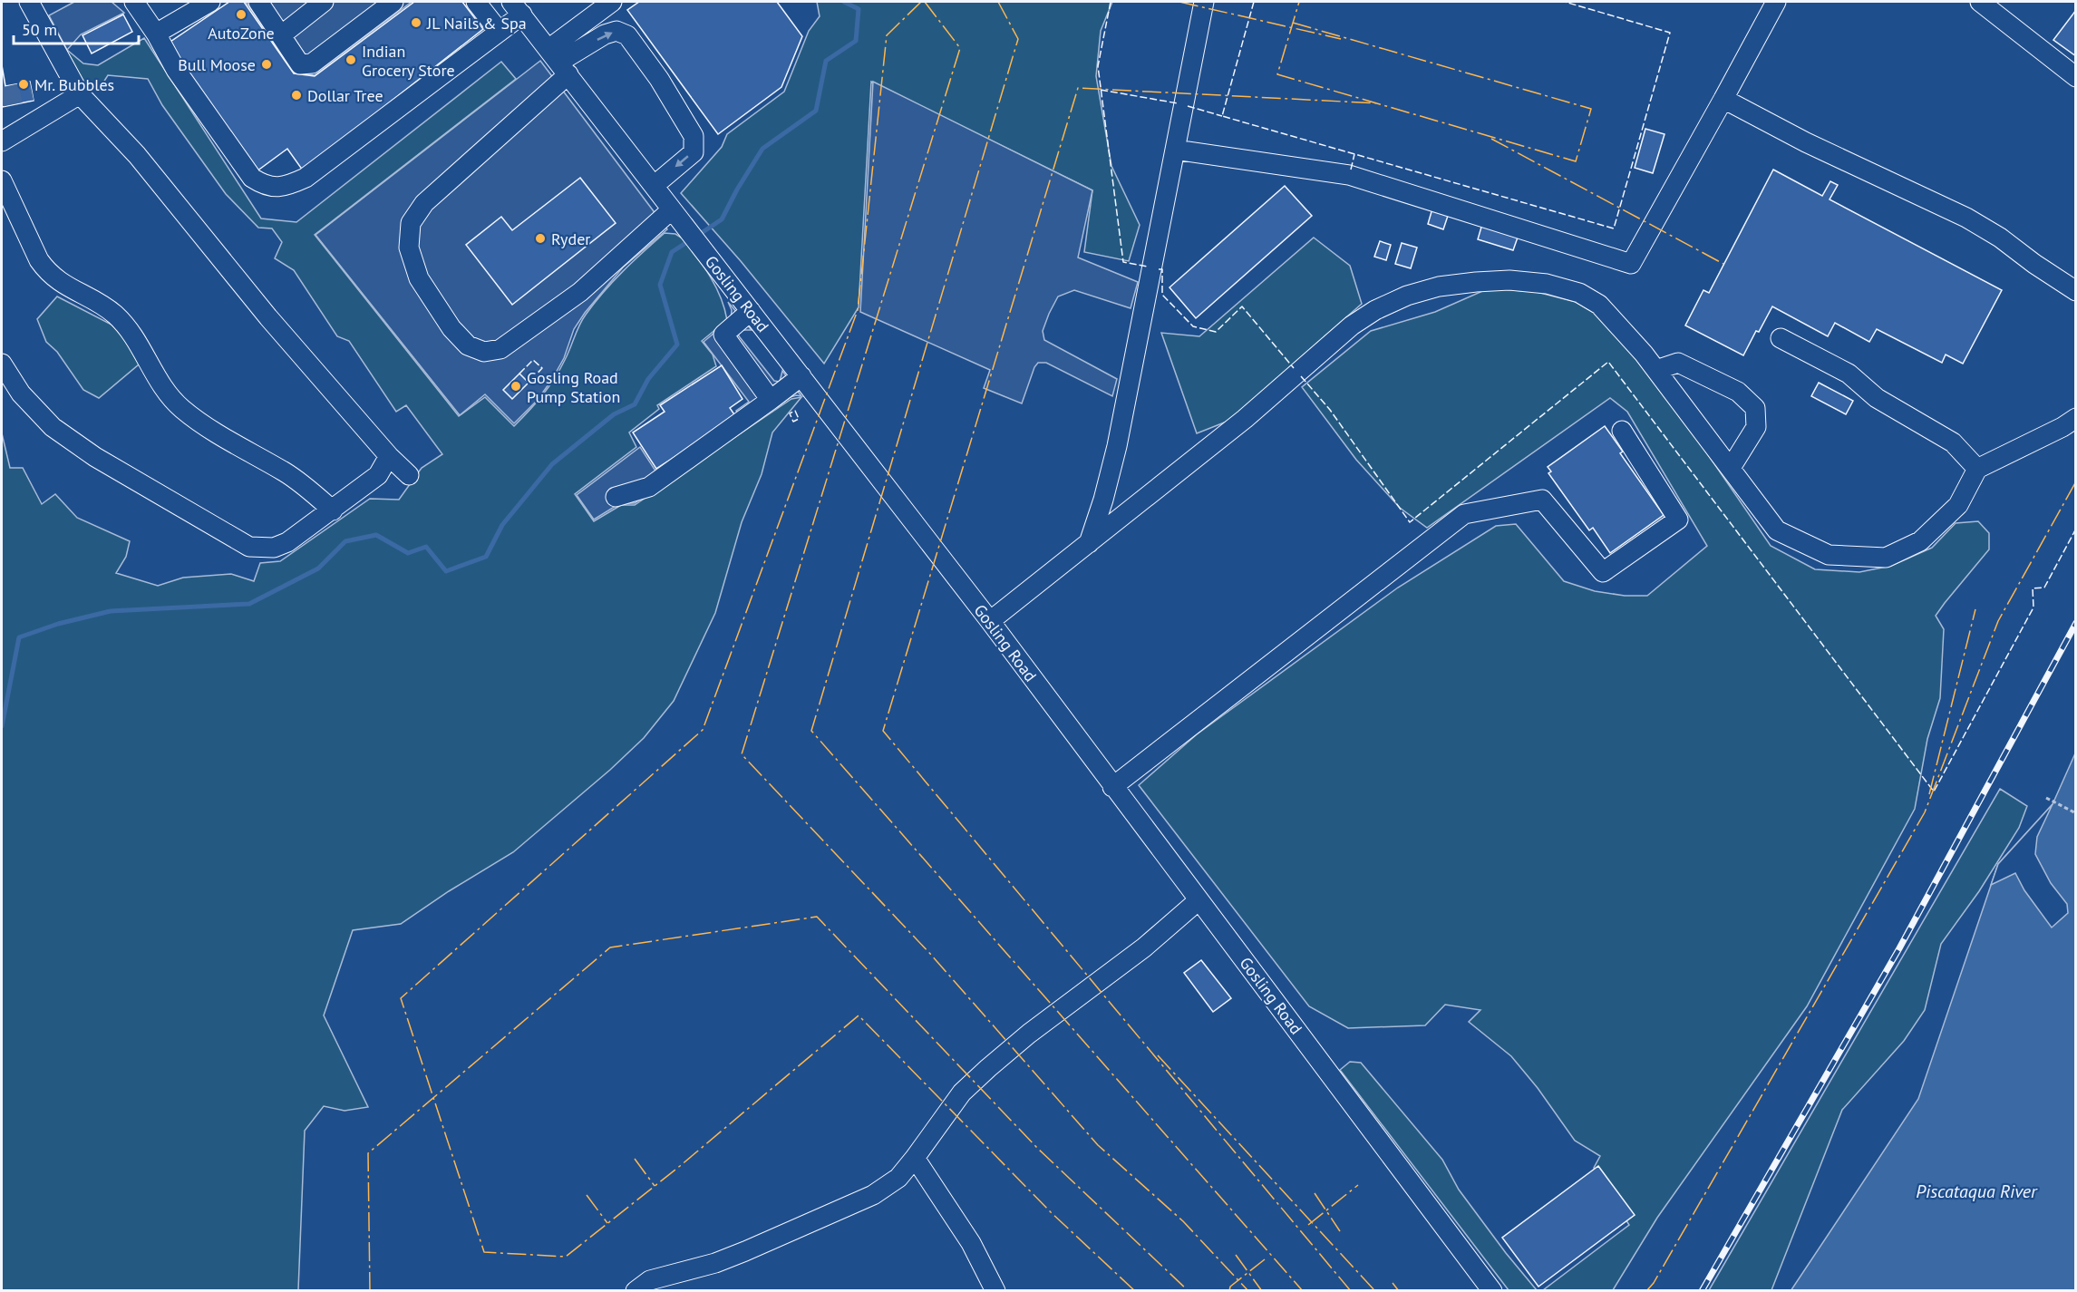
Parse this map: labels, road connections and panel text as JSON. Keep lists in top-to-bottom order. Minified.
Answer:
{"streets":{"street":["Gosling Road"]},"water":["Piscataqua River"],"places":["AutoZone","JL Nails & Spa","Indian Grocery Store","Bull Moose","Mr. Bubbles","Dollar Tree","Ryder","Gosling Road Pump Station"],"scale_bar":"50 m"}
